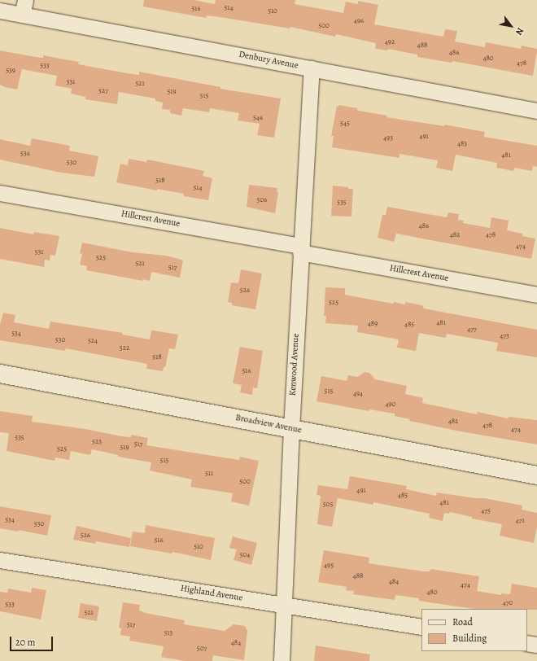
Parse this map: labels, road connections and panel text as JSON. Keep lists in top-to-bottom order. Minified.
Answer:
{"streets":{"street":["Denbury Avenue","Hillcrest Avenue","Kenwood Avenue","Broadview Avenue","Highland Avenue"]},"crossings":[["Denbury Avenue","Kenwood Avenue"],["Hillcrest Avenue","Kenwood Avenue"],["Kenwood Avenue","Broadview Avenue"],["Kenwood Avenue","Highland Avenue"]],"house_numbers":["514","516","510","496","500","492","488","486","480","478","533","539","531","521","527","519","515","546","545","491","493","483","536","481","530","518","514","506","535","486","482","478","474","531","525","521","517","526","525","481","489","485","477","534","473","530","524","522","518","516","515","494","490","482","478","474","535","523","517","519","525","515","511","500","491","485","481","505","475","534","471","530","526","516","510","504","495","488","484","474","480","470","533","521","517","513","484","507"],"legend":["Road","Building"],"scale_bar":"20 m","north":"bottom right"}
